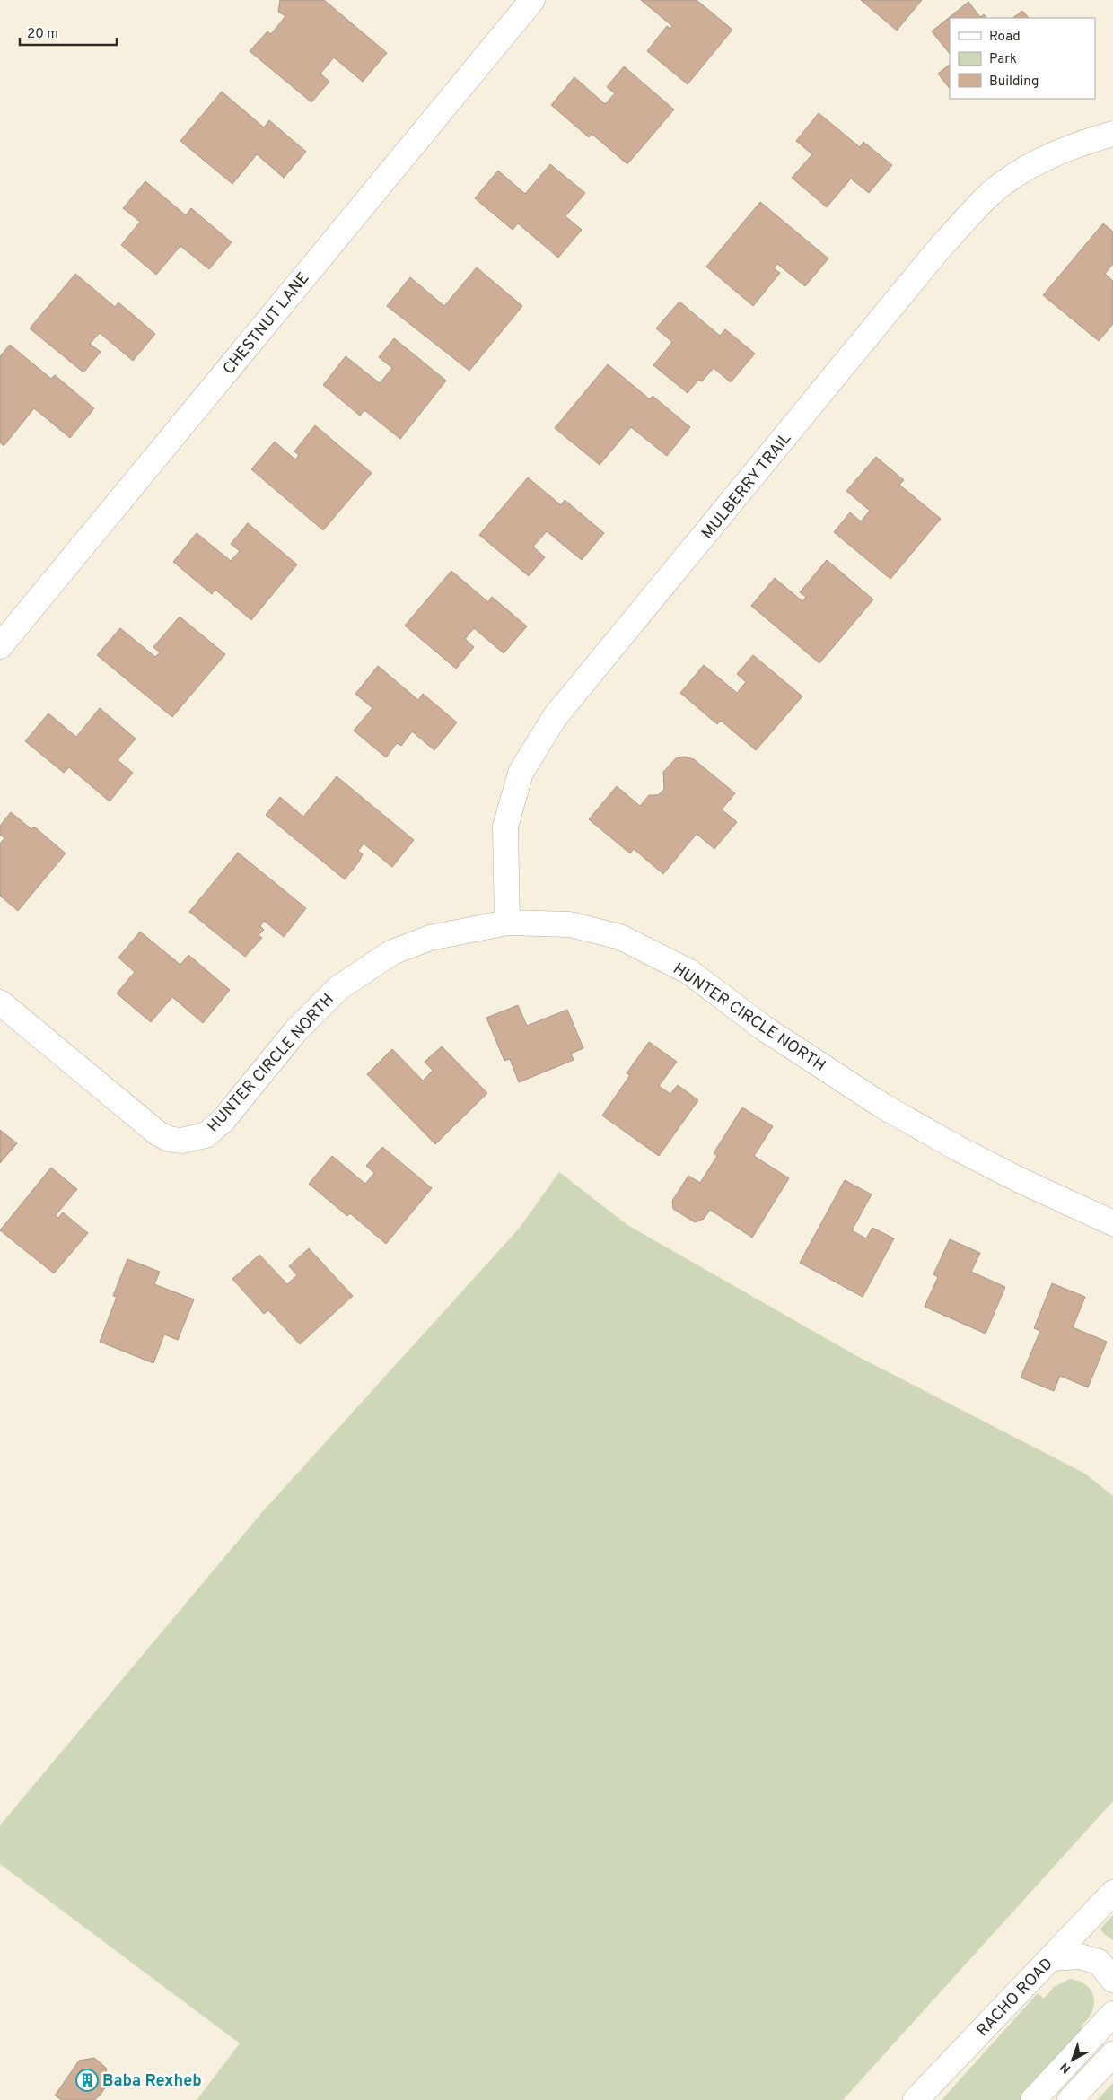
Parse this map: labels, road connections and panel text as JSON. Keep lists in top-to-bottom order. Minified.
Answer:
{"streets":{"street":["CHESTNUT LANE","MULBERRY TRAIL","HUNTER CIRCLE NORTH","RACHO ROAD"]},"crossings":[["MULBERRY TRAIL","HUNTER CIRCLE NORTH"]],"places":{"building":["Baba Rexheb"]},"legend":["Road","Park","Building"],"scale_bar":"20 m","north":"bottom left"}
